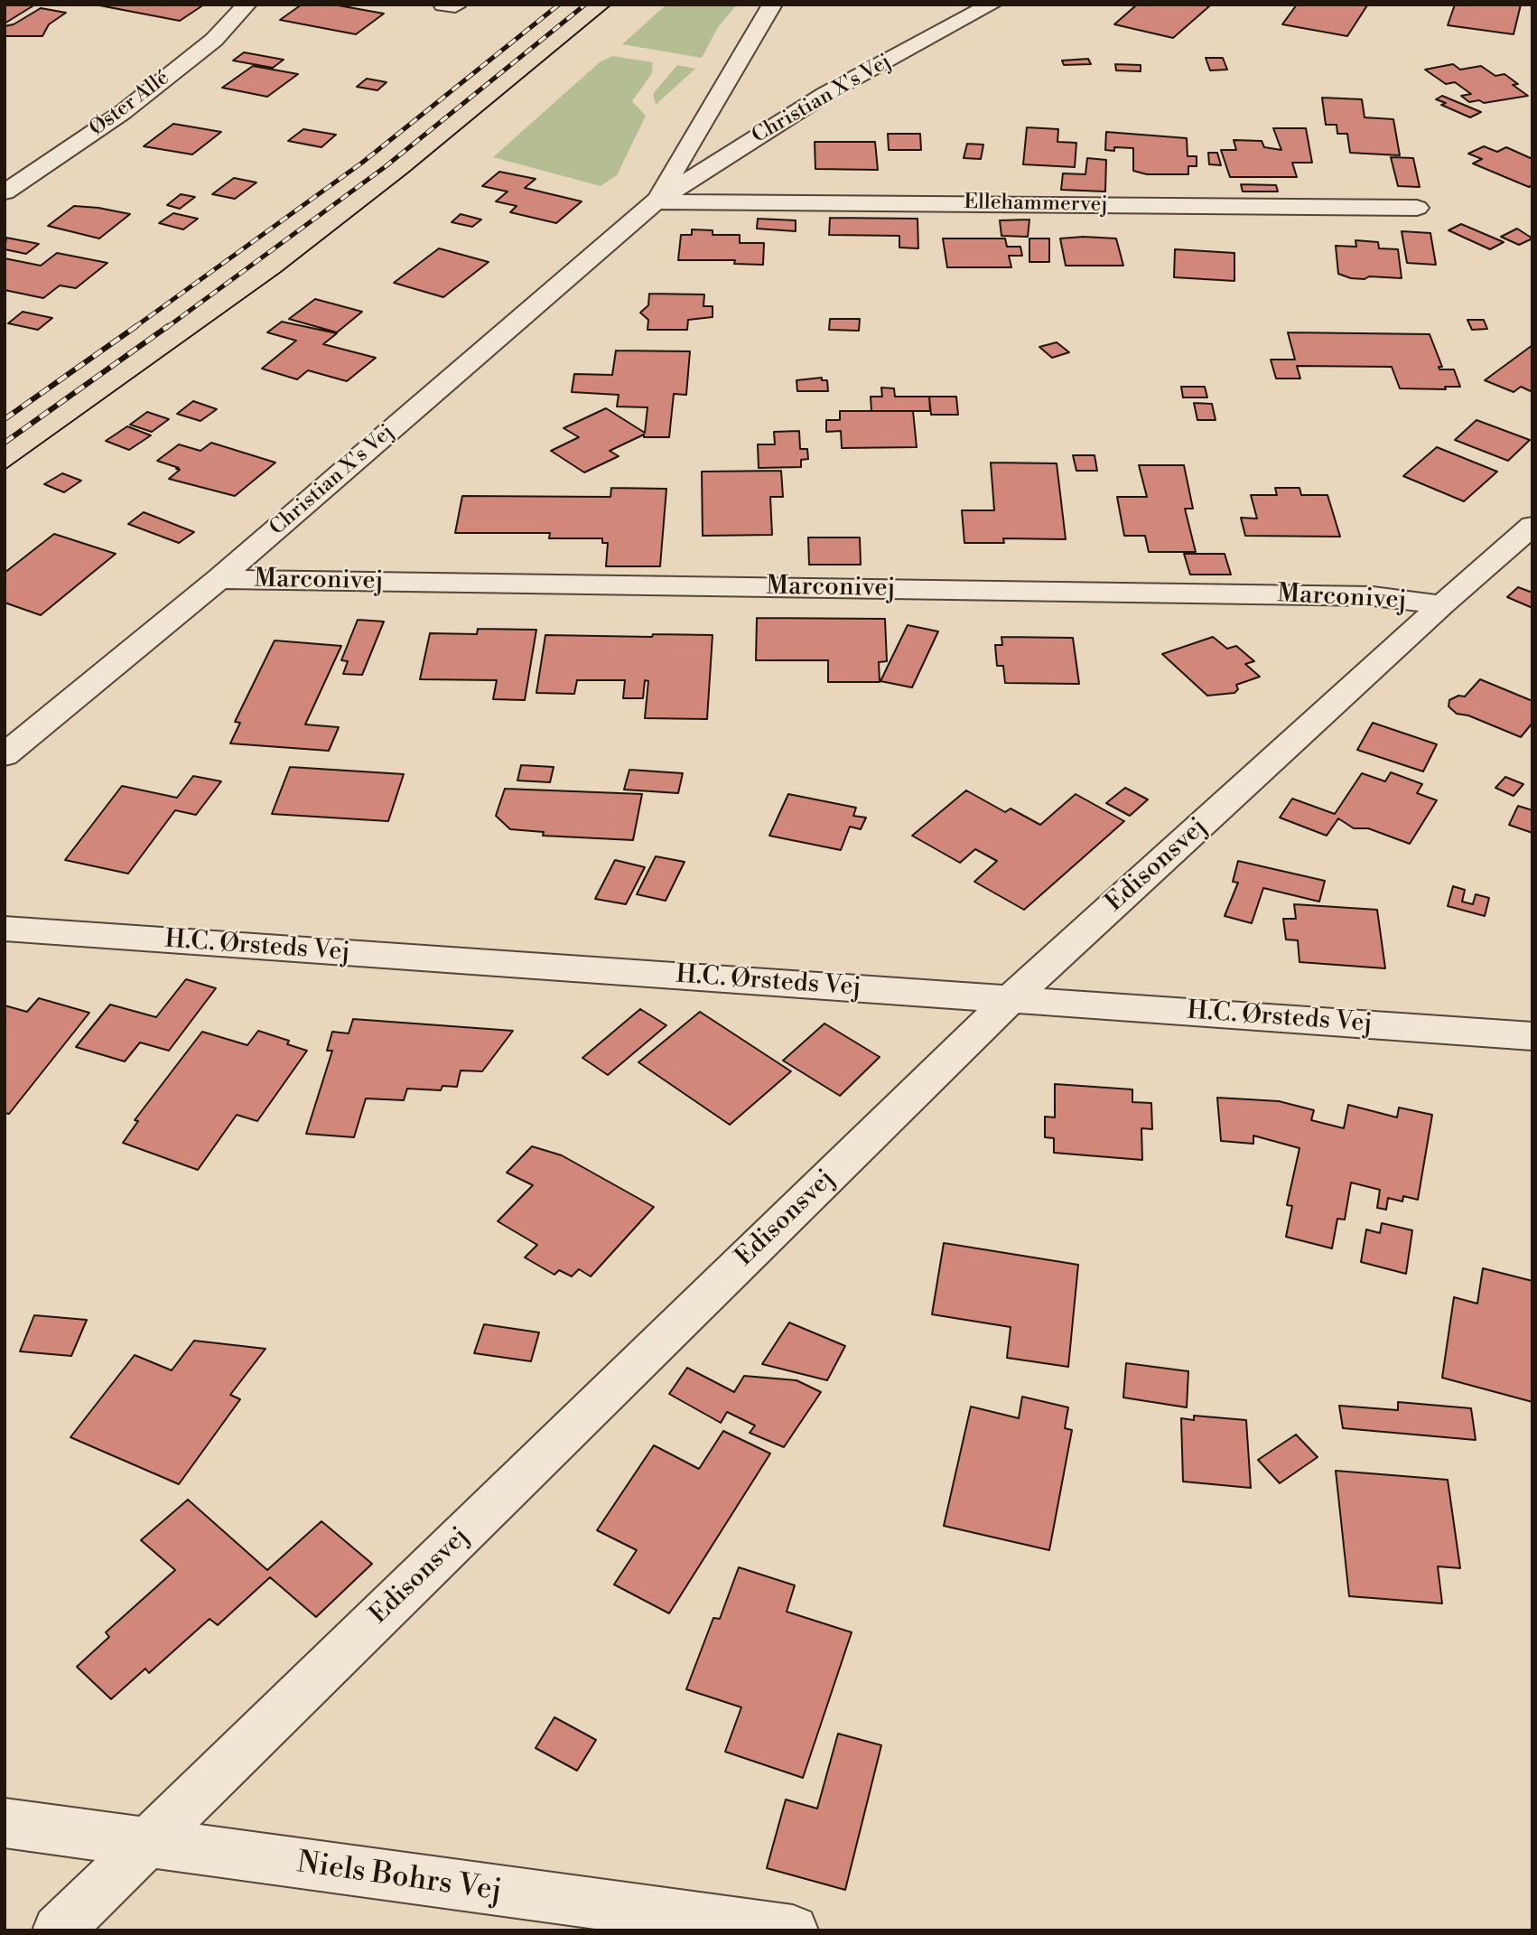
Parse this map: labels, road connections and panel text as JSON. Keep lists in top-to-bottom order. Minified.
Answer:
{"streets":{"street":["Christian X's Vej","Øster Allé","Ellehammervej","Marconivej","Edisonsvej","H.C. Ørsteds Vej","Niels Bohrs Vej"]},"crossings":[["Christian X's Vej","Ellehammervej"],["Christian X's Vej","Marconivej"],["Marconivej","Edisonsvej"],["Edisonsvej","H.C. Ørsteds Vej"],["Edisonsvej","Niels Bohrs Vej"]]}
